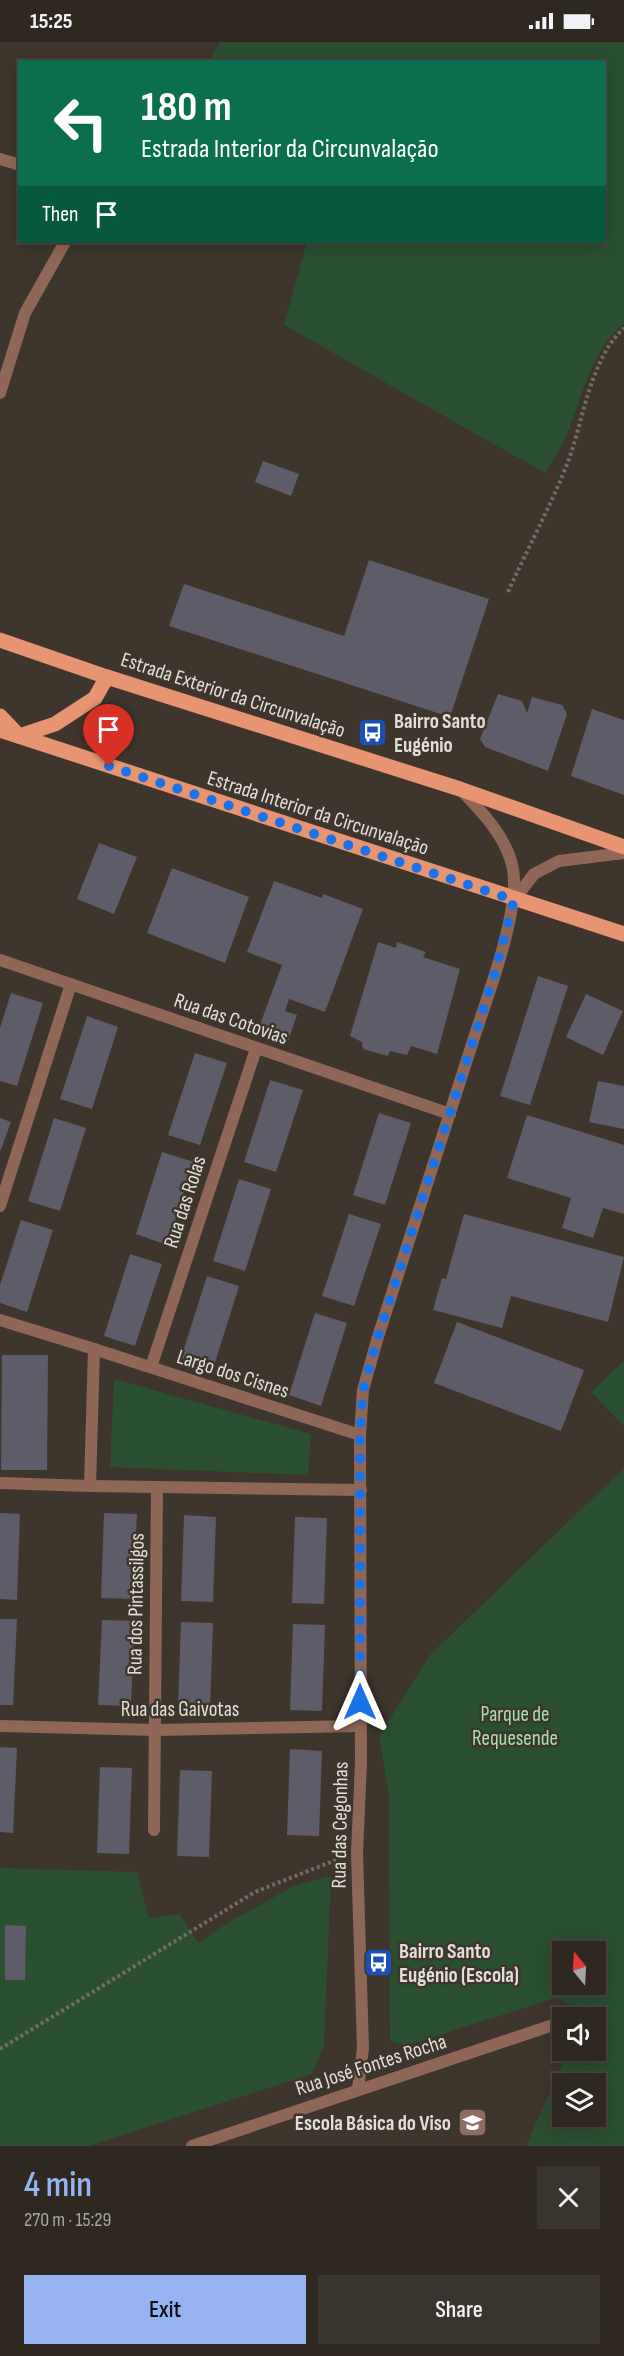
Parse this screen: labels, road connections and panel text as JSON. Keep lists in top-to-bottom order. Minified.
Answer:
{"streets":{"main road":["Estrada Exterior da Circunvalação","Estrada Interior da Circunvalação"],"street":["Rua das Cotovias","Rua das Rolas","Largo dos Cisnes","Rua dos Pintassilgos","Rua das Gaivotas","Rua das Cegonhas","Rua José Fontes Rocha"]},"crossings":[["Estrada Interior da Circunvalação","Rua das Cegonhas"],["Rua das Cotovias","Rua das Rolas"],["Rua das Cotovias","Rua das Cegonhas"],["Rua das Rolas","Largo dos Cisnes"],["Largo dos Cisnes","Rua das Cegonhas"],["Rua dos Pintassilgos","Rua das Gaivotas"],["Rua das Gaivotas","Rua das Cegonhas"],["Rua das Cegonhas","Rua José Fontes Rocha"]],"parks":["Parque de Requesende"],"places":{"bus stop":["Bairro Santo Eugénio","Bairro Santo Eugénio (Escola)"],"school or university":["Escola Básica do Viso"]},"north":"top","page":{"status":"15:25","turn":["180 m","Estrada Interior da Circunvalação"],"then":"Then","heading":["4 min","270 m · 15:29"],"buttons":["Exit","Share"]}}
